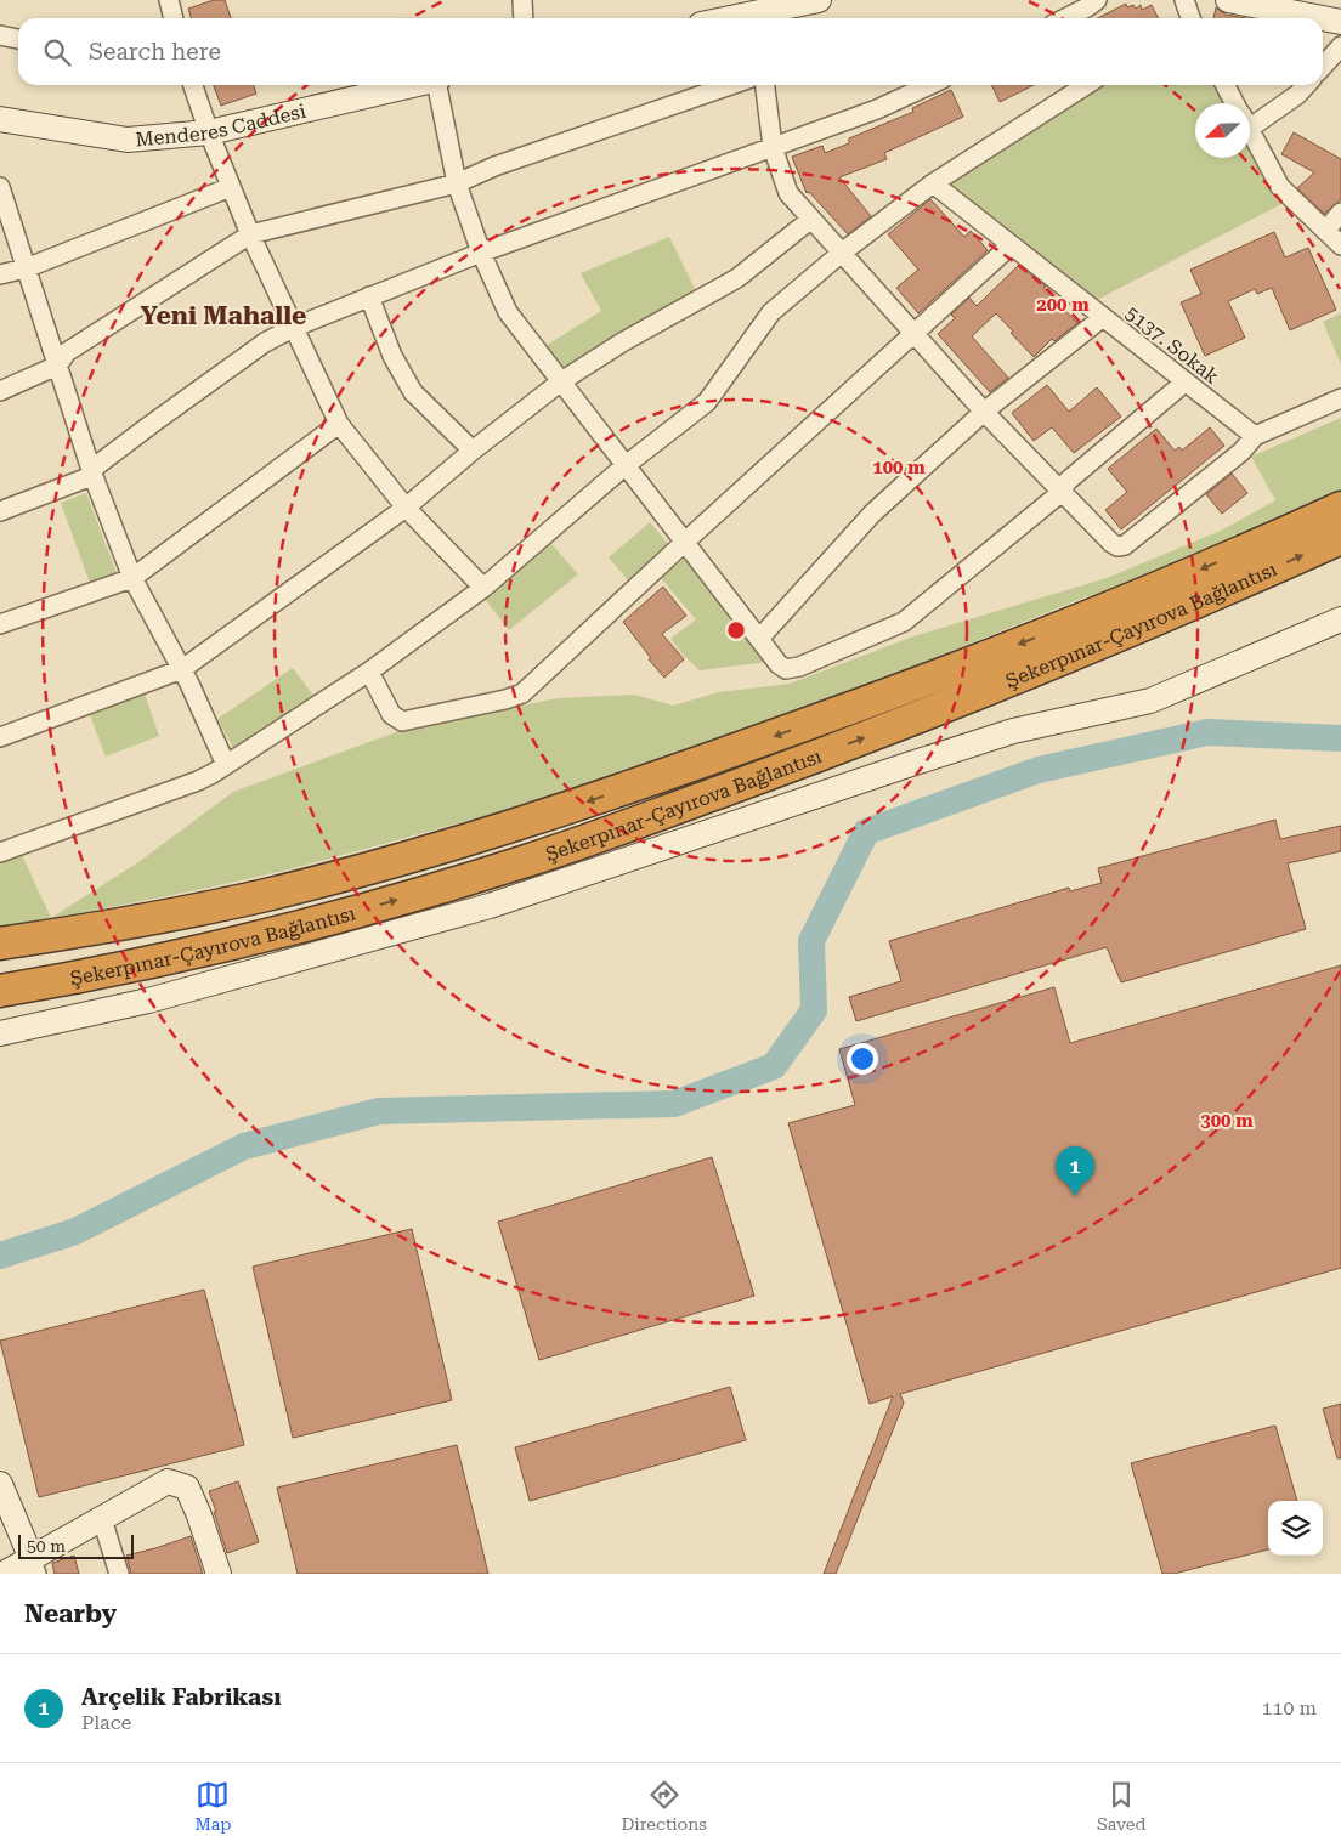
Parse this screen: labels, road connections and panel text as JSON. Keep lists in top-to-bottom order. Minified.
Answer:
{"streets":{"highway":["Şekerpınar-Çayırova Bağlantısı"],"street":["Menderes Caddesi","5137. Sokak"]},"districts":["Yeni Mahalle"],"scale_bar":"50 m","north":"bottom left","page":{"search":"Search here","pins":"1","scale":"50 m","heading":"Nearby","list":[{"mark":"1","name":"Arçelik Fabrikası","note":"Place","value":"110 m"}],"nav":["Map","Directions","Saved"]},"rings":["200 m","100 m","300 m"]}
